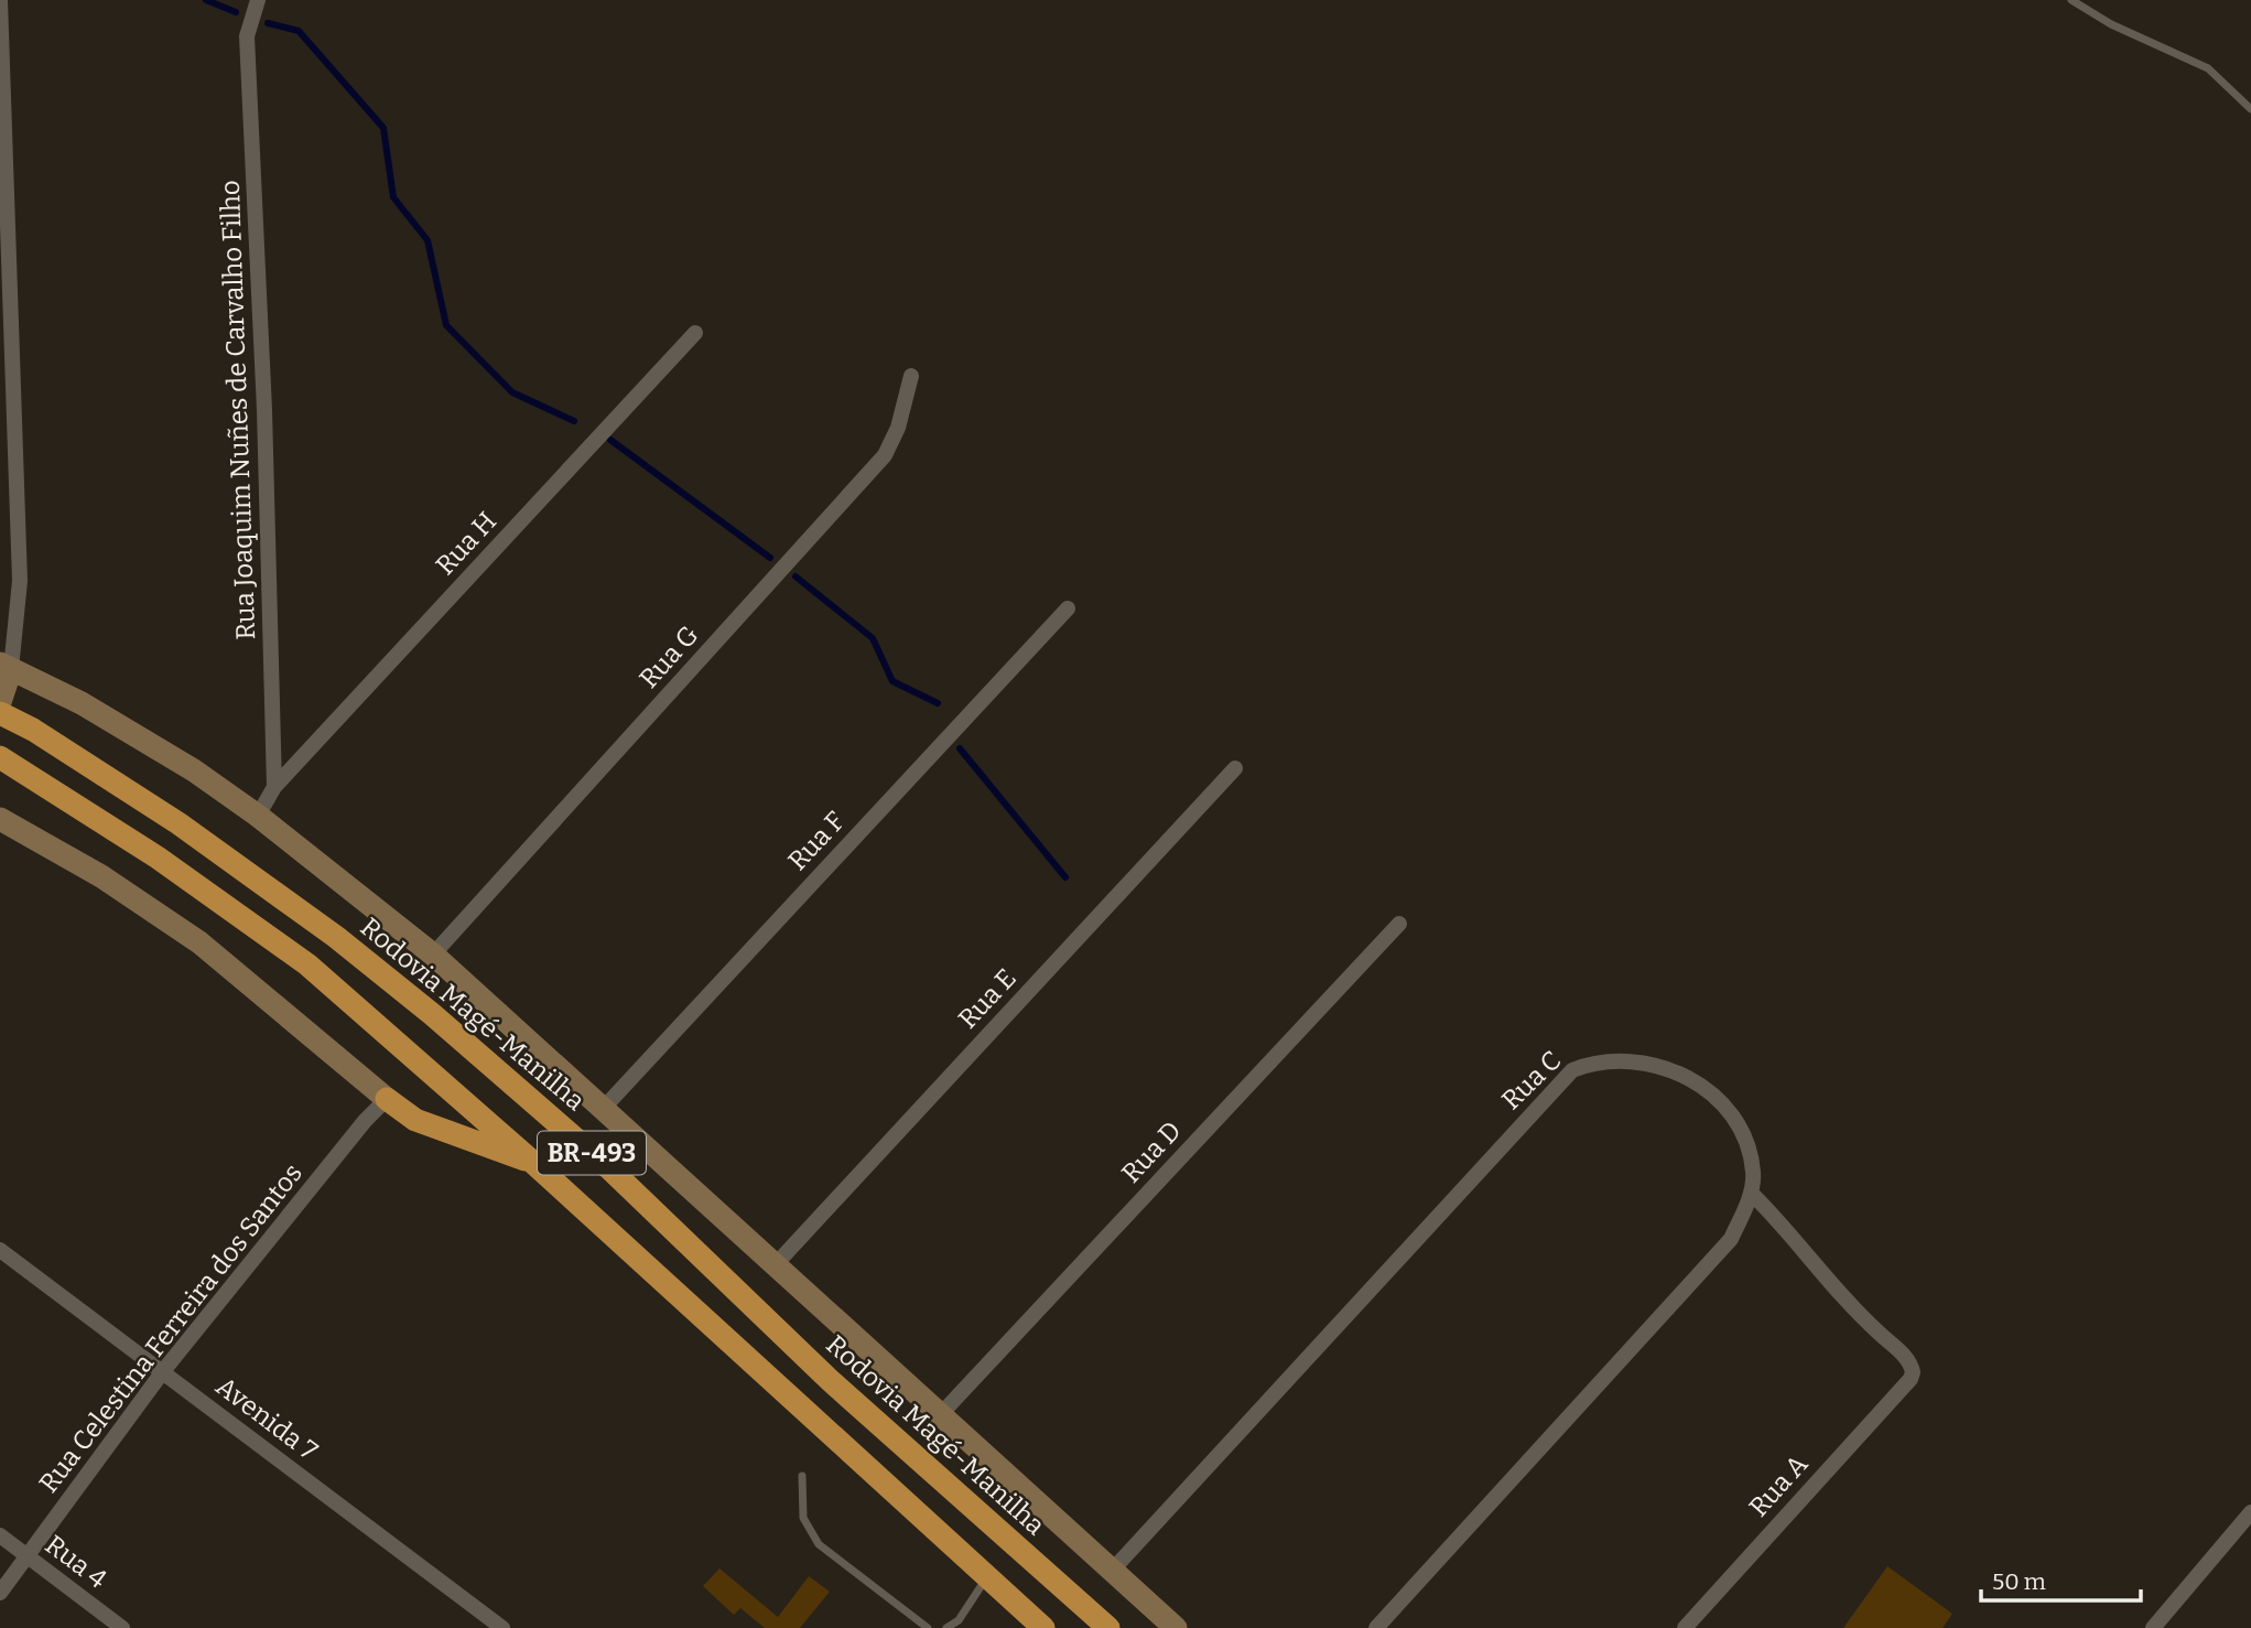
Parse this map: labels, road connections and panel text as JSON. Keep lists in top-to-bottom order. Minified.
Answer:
{"streets":{"highway":["Rodovia Magé-Manilha","BR-493"],"street":["Rua Joaquim Nuñes de Carvalho Filho","Rua H","Rua G","Rua F","Rua E","Rua C","Rua D","Rua Celestina Ferreira dos Santos","Avenida 7","Rua A","Rua 4"]},"crossings":[["Rua Joaquim Nuñes de Carvalho Filho","Rua H"],["Rua C","Rua A"],["Rua Celestina Ferreira dos Santos","Avenida 7"],["Rua Celestina Ferreira dos Santos","Rua 4"]],"scale_bar":"50 m"}
